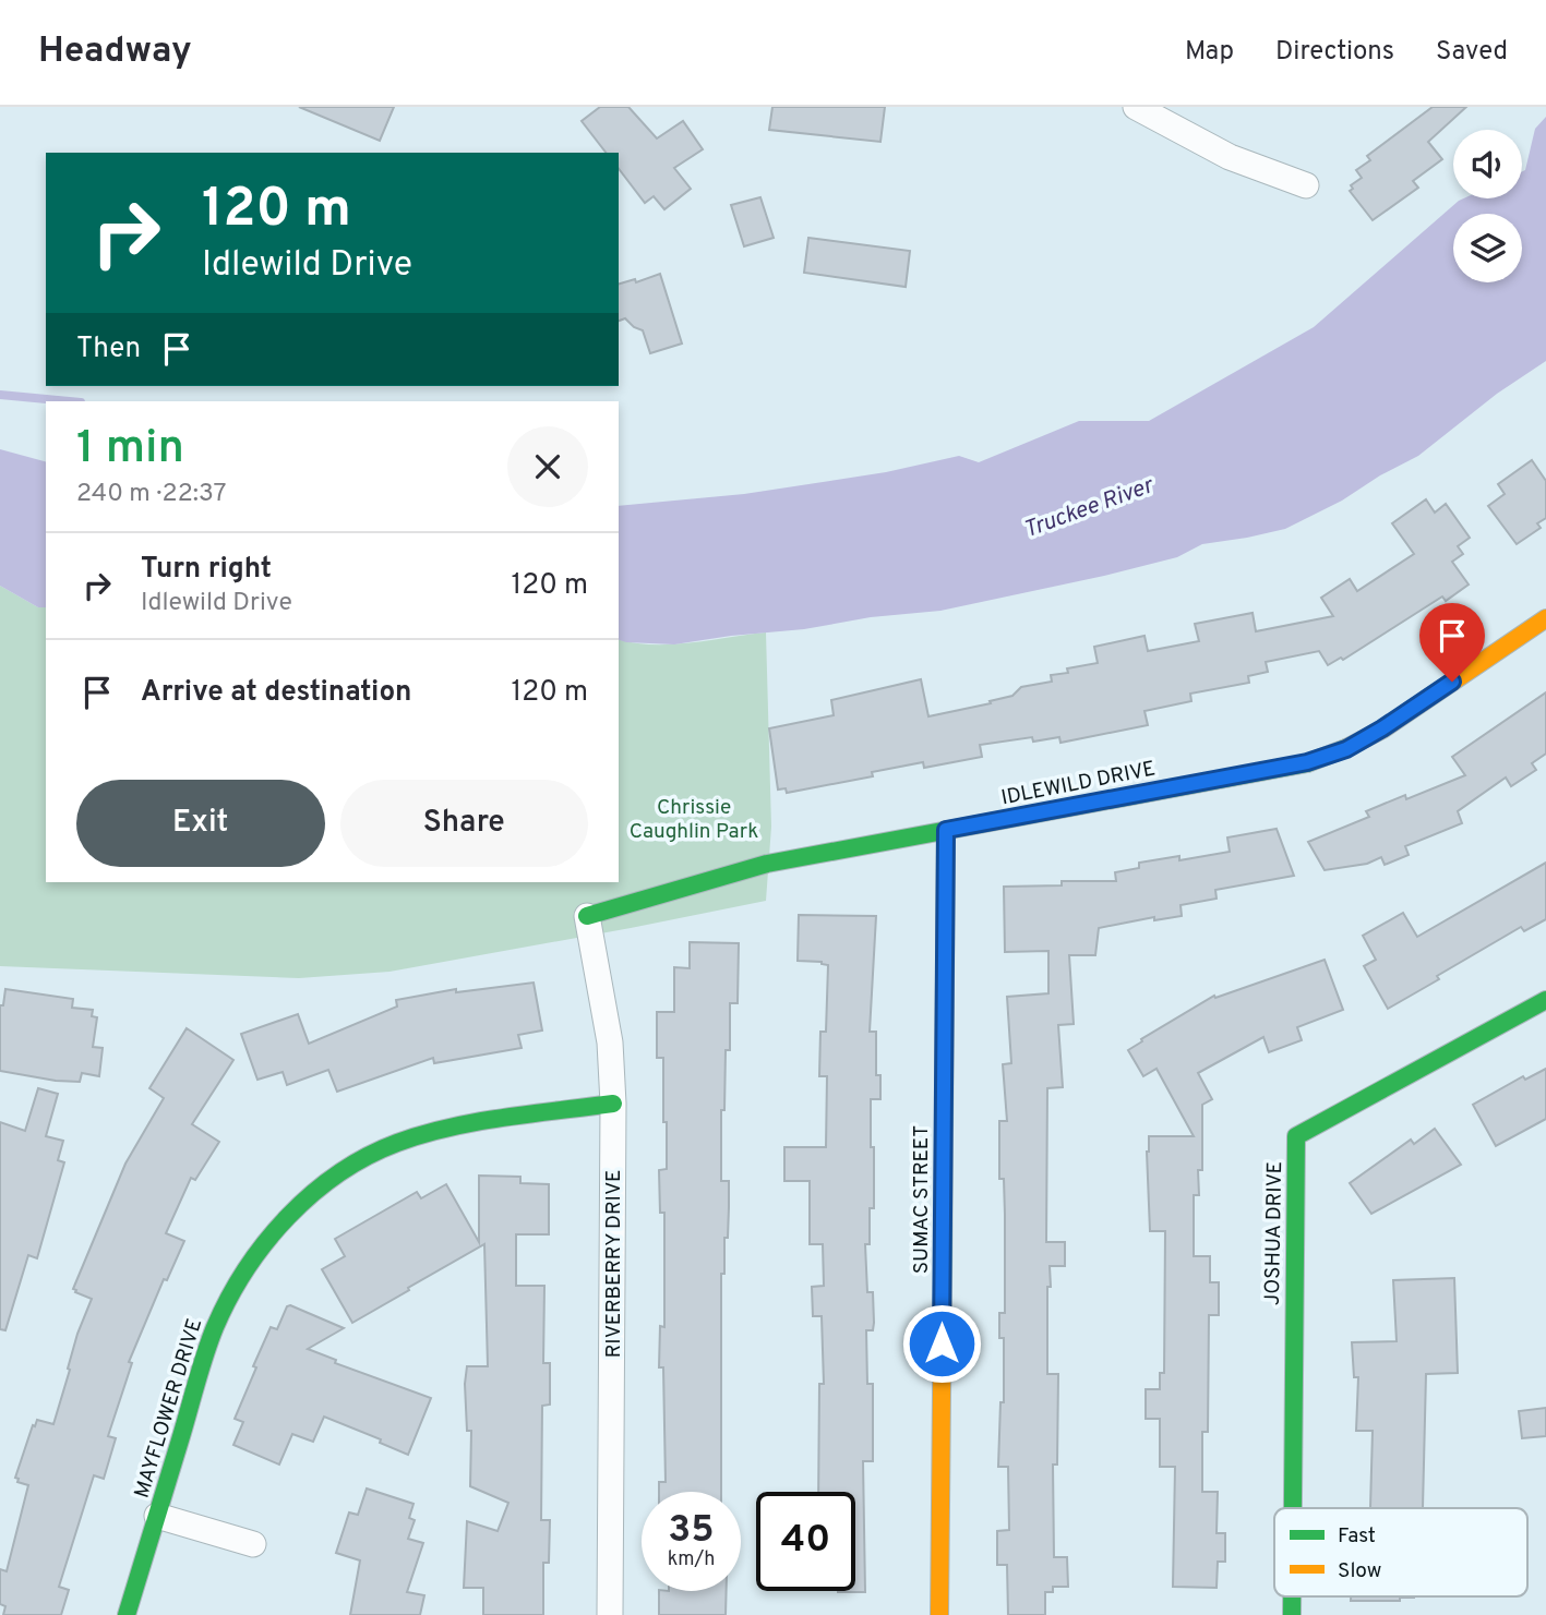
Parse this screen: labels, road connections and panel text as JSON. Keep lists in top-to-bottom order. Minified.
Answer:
{"streets":{"street":["IDLEWILD DRIVE","SUMAC STREET","JOSHUA DRIVE","RIVERBERRY DRIVE","MAYFLOWER DRIVE"]},"crossings":[["IDLEWILD DRIVE","SUMAC STREET"],["IDLEWILD DRIVE","RIVERBERRY DRIVE"],["RIVERBERRY DRIVE","MAYFLOWER DRIVE"]],"water":["Truckee River"],"parks":["Chrissie Caughlin Park"],"legend":["Fast","Slow"],"page":{"header":"Headway","nav":["Map","Directions","Saved"],"turn":["120 m","Idlewild Drive"],"then":"Then","heading":["1 min","240 m · 22:37"],"list":[{"name":"Turn right","note":"Idlewild Drive","value":"120 m"},{"name":"Arrive at destination","value":"120 m"}],"buttons":["Exit","Share"],"speed":"35 km/h","limit":"40"}}
